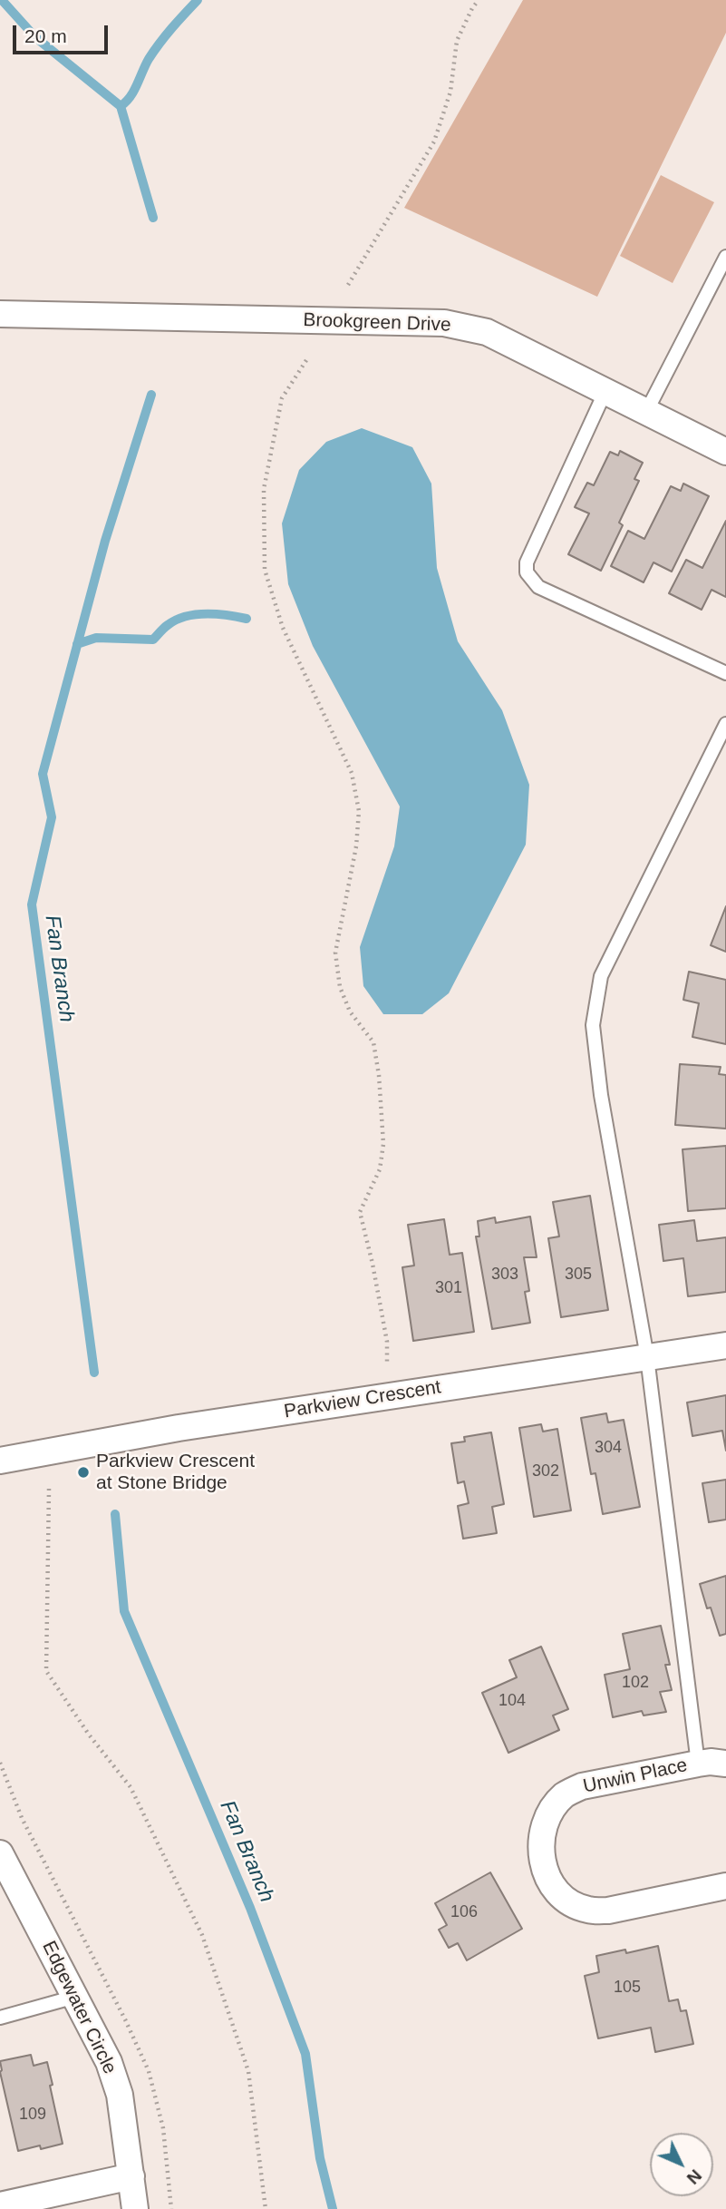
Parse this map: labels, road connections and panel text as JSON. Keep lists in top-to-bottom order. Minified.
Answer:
{"streets":{"street":["Brookgreen Drive","Parkview Crescent","Unwin Place","Edgewater Circle"]},"water":["Fan Branch"],"places":["Parkview Crescent at Stone Bridge"],"house_numbers":["303","305","301","304","302","102","104","106","105","109"],"scale_bar":"20 m","north":"bottom right"}
